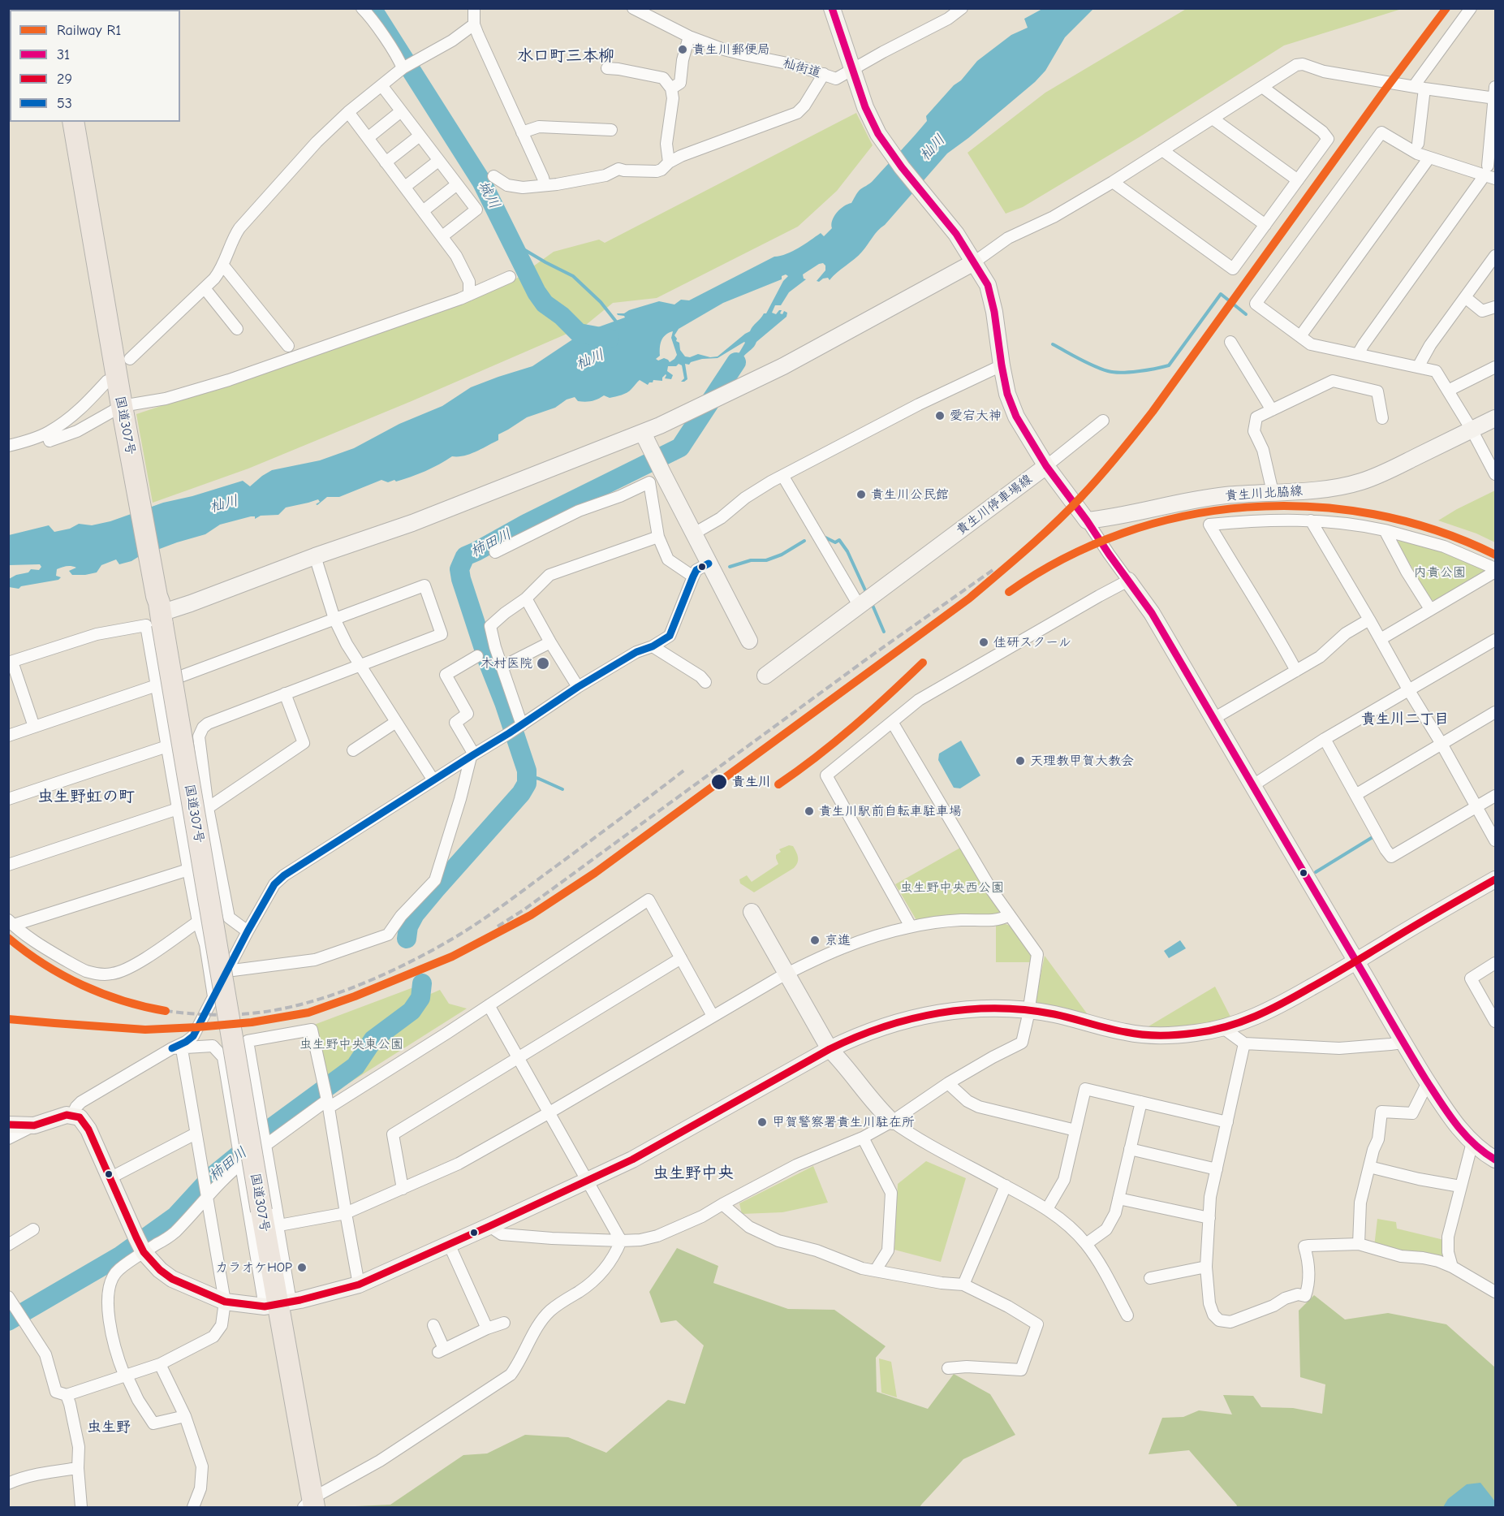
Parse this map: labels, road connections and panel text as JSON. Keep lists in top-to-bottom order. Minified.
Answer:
{"streets":{"highway":["国道307号"],"street":["杣街道","貴生川北脇線","貴生川停車場線"]},"crossings":[["杣街道","貴生川停車場線"]],"districts":["水口町三本柳","貴生川二丁目","虫生野虹の町","虫生野中央","虫生野"],"water":["杣川","城川","柿田川"],"parks":["内貴公園","虫生野中央西公園","虫生野中央東公園"],"places":["貴生川郵便局","愛宕大神","貴生川公民館","佳研スクール","木村医院","天理教甲賀大教会","貴生川","貴生川駅前自転車駐車場","京進","甲賀警察署貴生川駐在所","カラオケHOP"],"lines":["rail line R1","transit line 31","transit line 53","transit line 29"],"legend":["Railway R1","31","29","53"]}
